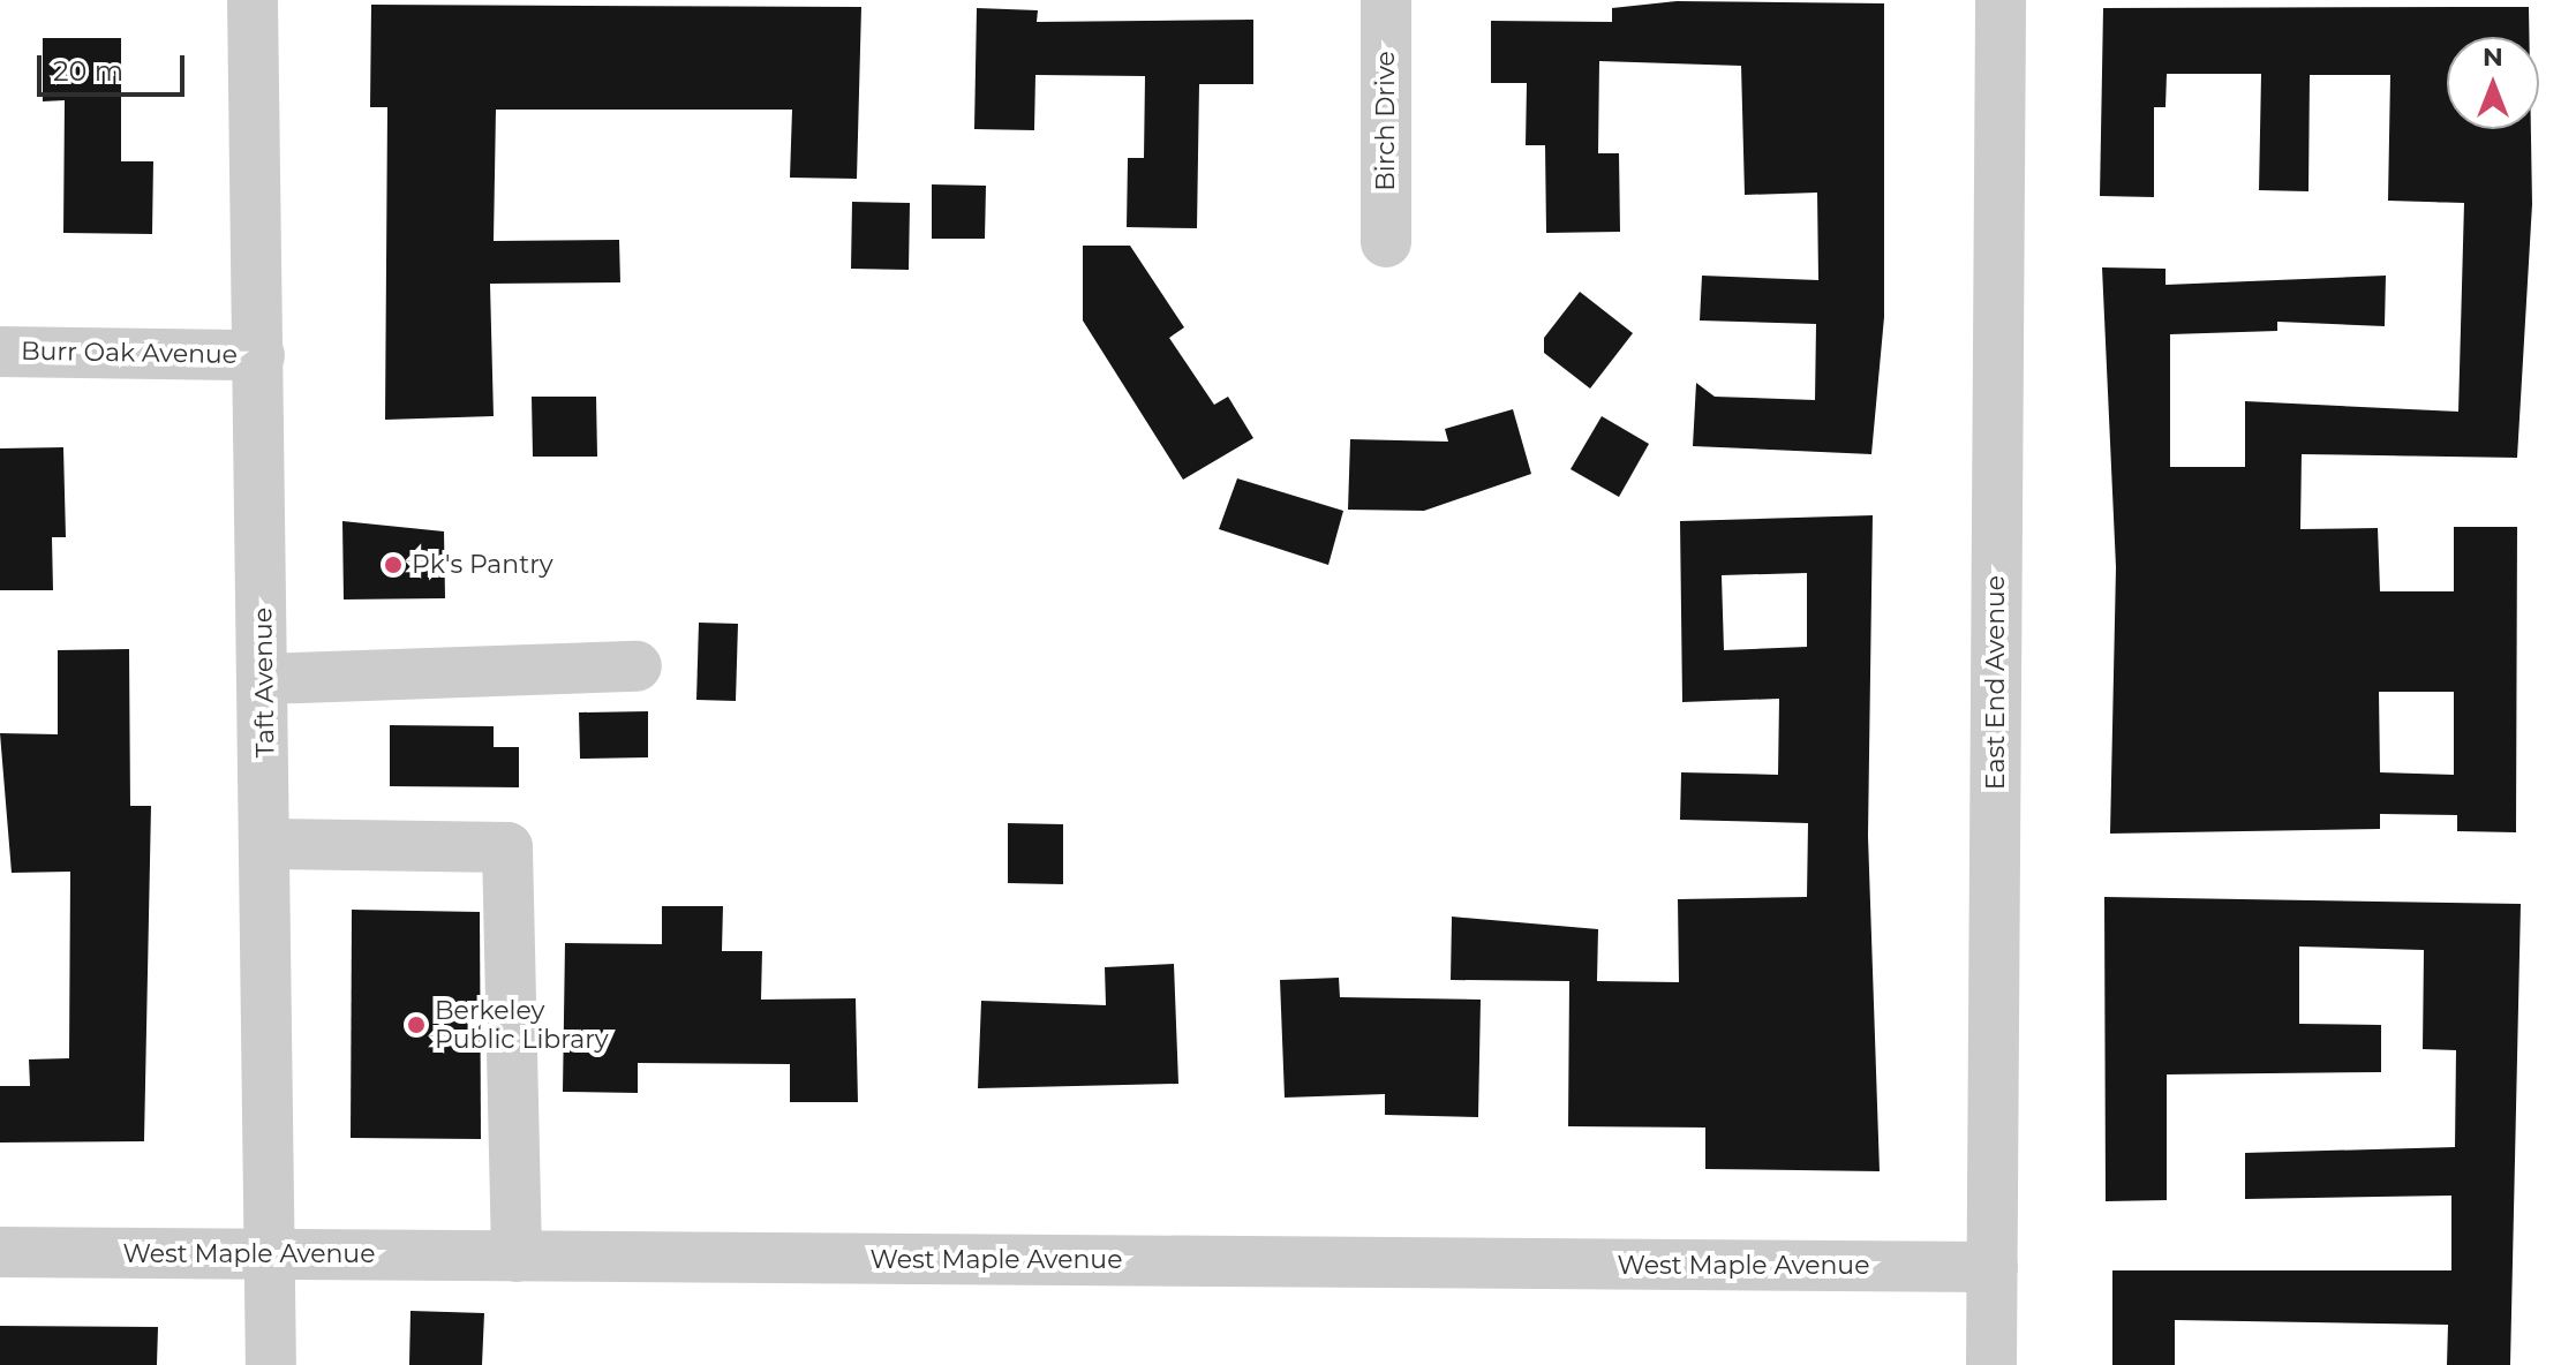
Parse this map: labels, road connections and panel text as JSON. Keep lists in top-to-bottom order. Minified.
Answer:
{"streets":{"street":["Birch Drive","Burr Oak Avenue","Taft Avenue","East End Avenue","West Maple Avenue"]},"crossings":[["Burr Oak Avenue","Taft Avenue"],["Taft Avenue","West Maple Avenue"],["East End Avenue","West Maple Avenue"]],"places":["Pk's Pantry","Berkeley Public Library"],"scale_bar":"20 m","north":"top"}
